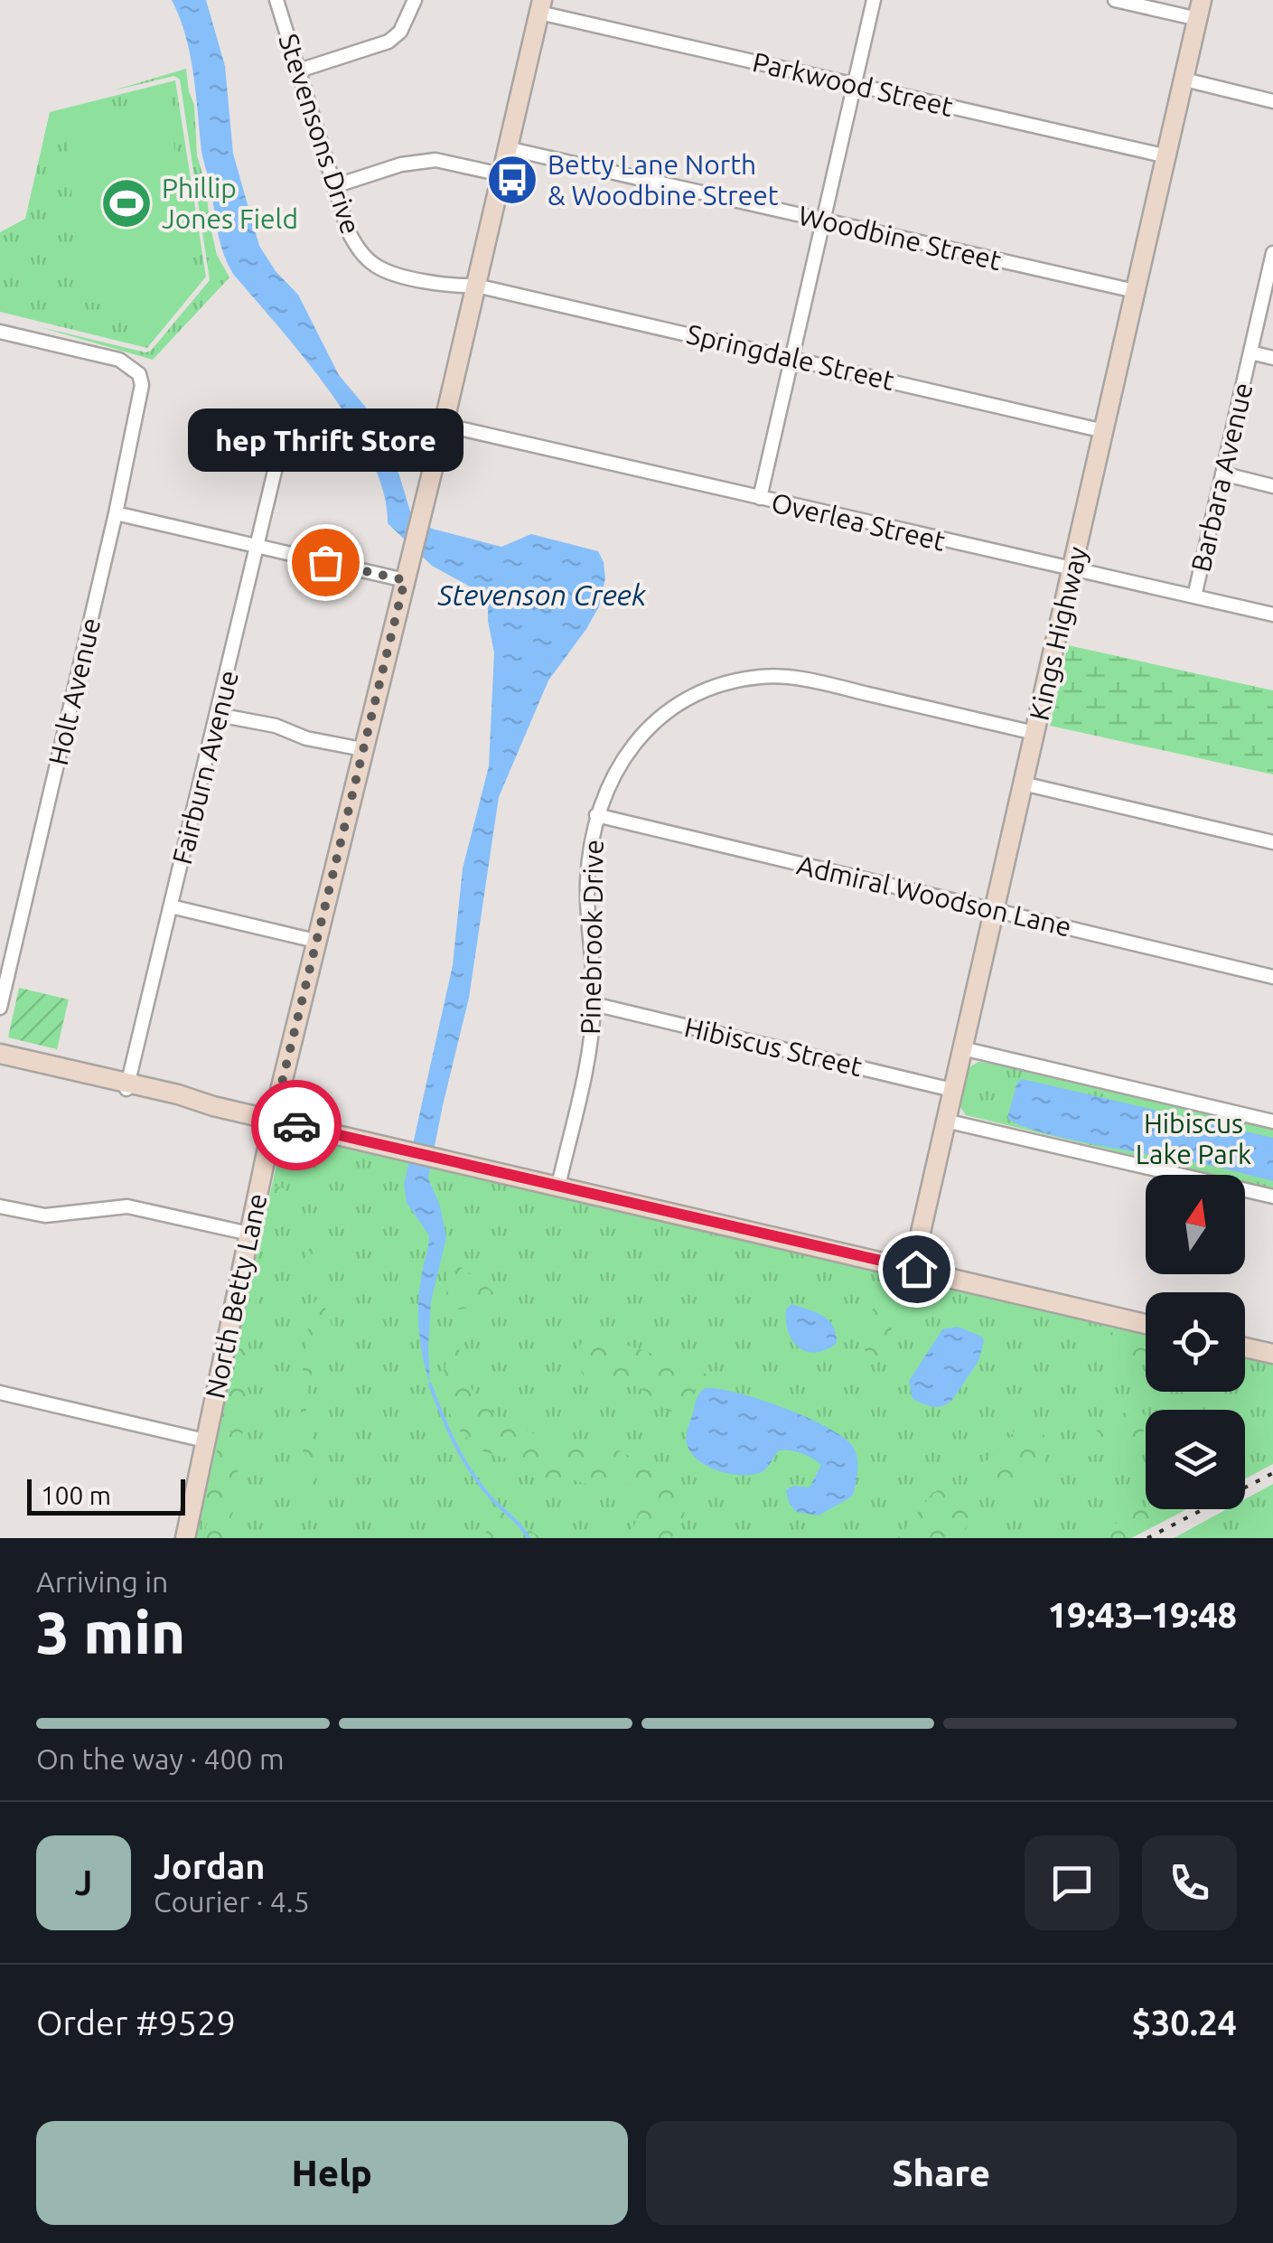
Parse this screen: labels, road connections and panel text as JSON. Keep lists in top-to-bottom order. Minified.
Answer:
{"streets":{"street":["Parkwood Street","Stevensons Drive","Woodbine Street","Springdale Street","Barbara Avenue","Overlea Street","Kings Highway","Holt Avenue","Fairburn Avenue","Admiral Woodson Lane","Pinebrook Drive","Hibiscus Street","North Betty Lane"]},"crossings":[["Parkwood Street","Kings Highway"],["Parkwood Street","North Betty Lane"],["Stevensons Drive","Springdale Street"],["Stevensons Drive","North Betty Lane"],["Woodbine Street","Kings Highway"],["Woodbine Street","North Betty Lane"],["Springdale Street","Kings Highway"],["Springdale Street","North Betty Lane"],["Barbara Avenue","Overlea Street"],["Overlea Street","Kings Highway"],["Overlea Street","North Betty Lane"],["Kings Highway","Admiral Woodson Lane"],["Kings Highway","Pinebrook Drive"],["Kings Highway","Hibiscus Street"],["Admiral Woodson Lane","Pinebrook Drive"],["Pinebrook Drive","Hibiscus Street"]],"water":["Stevenson Creek"],"parks":["Hibiscus Lake Park"],"places":{"bus stop":["Betty Lane North & Woodbine Street"],"sports":["Phillip Jones Field"],"other":["hep Thrift Store"]},"scale_bar":"100 m","north":"top","page":{"bubble":"hep Thrift Store","scale":"100 m","heading":["3 min","Arriving in","19:43–19:48"],"panel":["Jordan","Courier · 4.5","Order #9529","$30.24"],"bar":"On the way · 400 m","round":"J","buttons":["Help","Share"]}}
